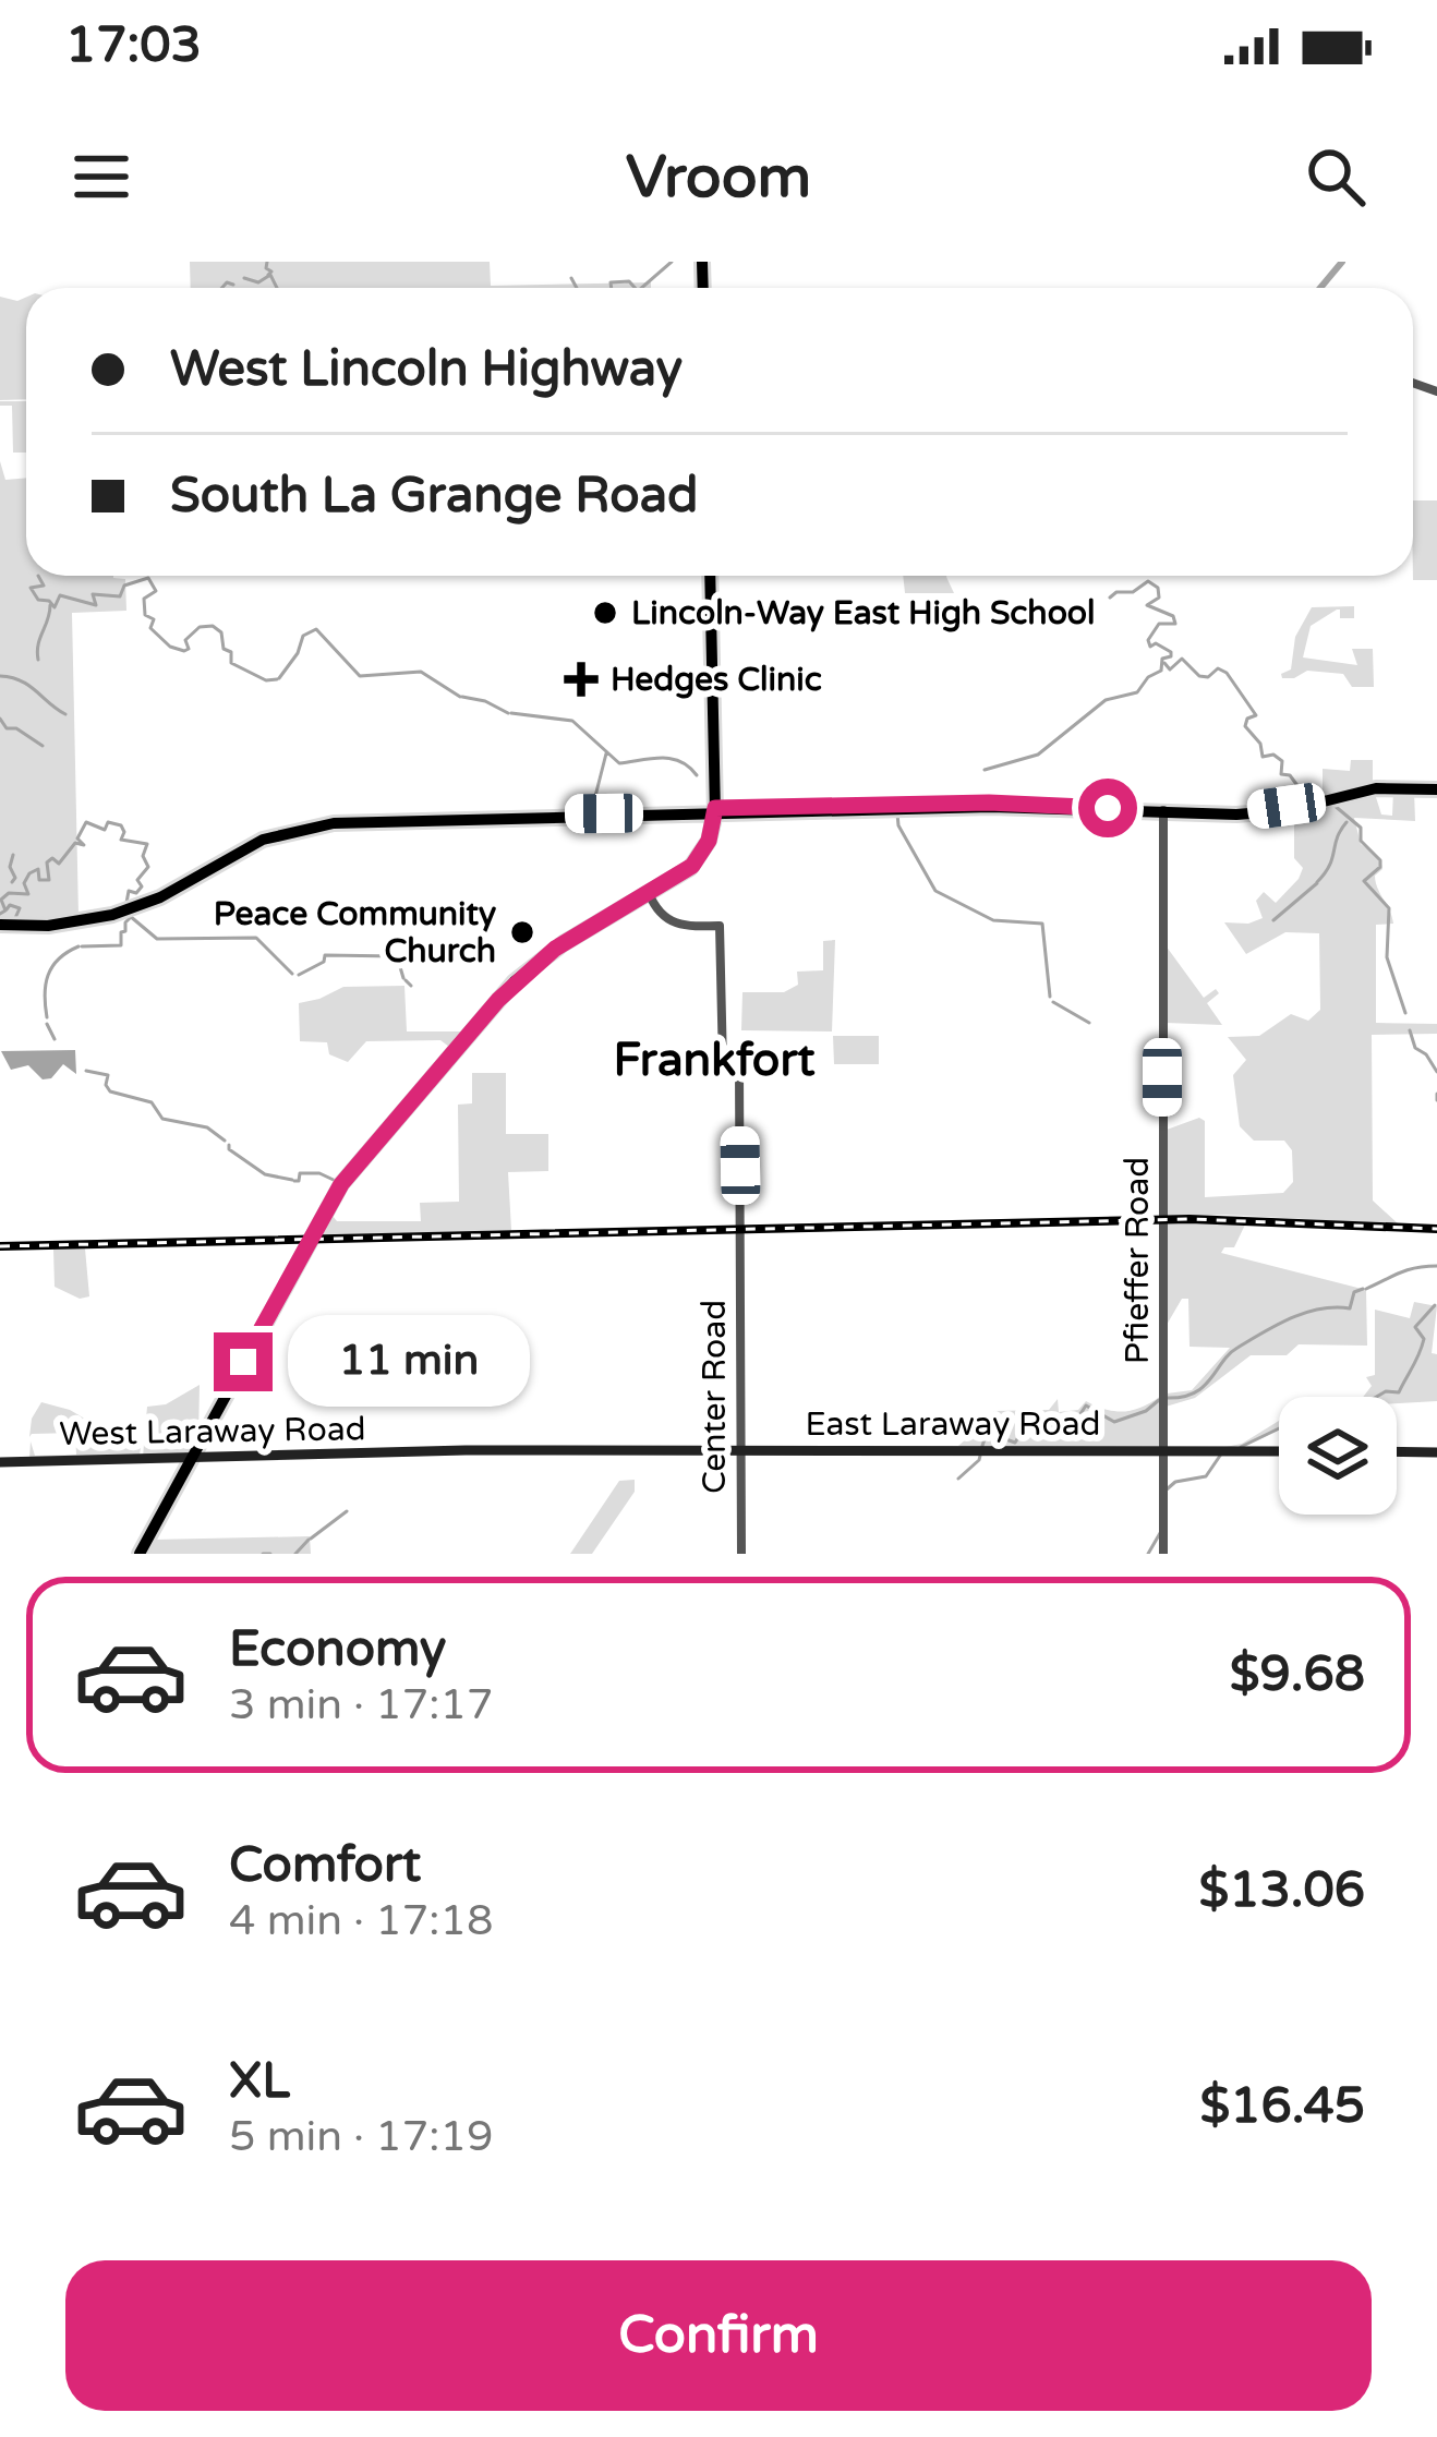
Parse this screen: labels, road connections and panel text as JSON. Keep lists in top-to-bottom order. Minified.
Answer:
{"streets":{"main road":["East Laraway Road","West Laraway Road"],"street":["Pfieffer Road","Center Road"]},"crossings":[["Pfieffer Road","East Laraway Road"],["Center Road","East Laraway Road"],["Center Road","West Laraway Road"],["East Laraway Road","West Laraway Road"]],"districts":["Frankfort"],"places":{"other":["Lincoln-Way East High School","Peace Community Church"],"health":["Hedges Clinic"]},"page":{"status":"17:03","header":"Vroom","banner":["West Lincoln Highway","South La Grange Road"],"bubble":"11 min","list":[{"name":"Economy","note":"3 min · 17:17","value":"$9.68"},{"name":"Comfort","note":"4 min · 17:18","value":"$13.06"},{"name":"XL","note":"5 min · 17:19","value":"$16.45"}],"buttons":"Confirm"}}
